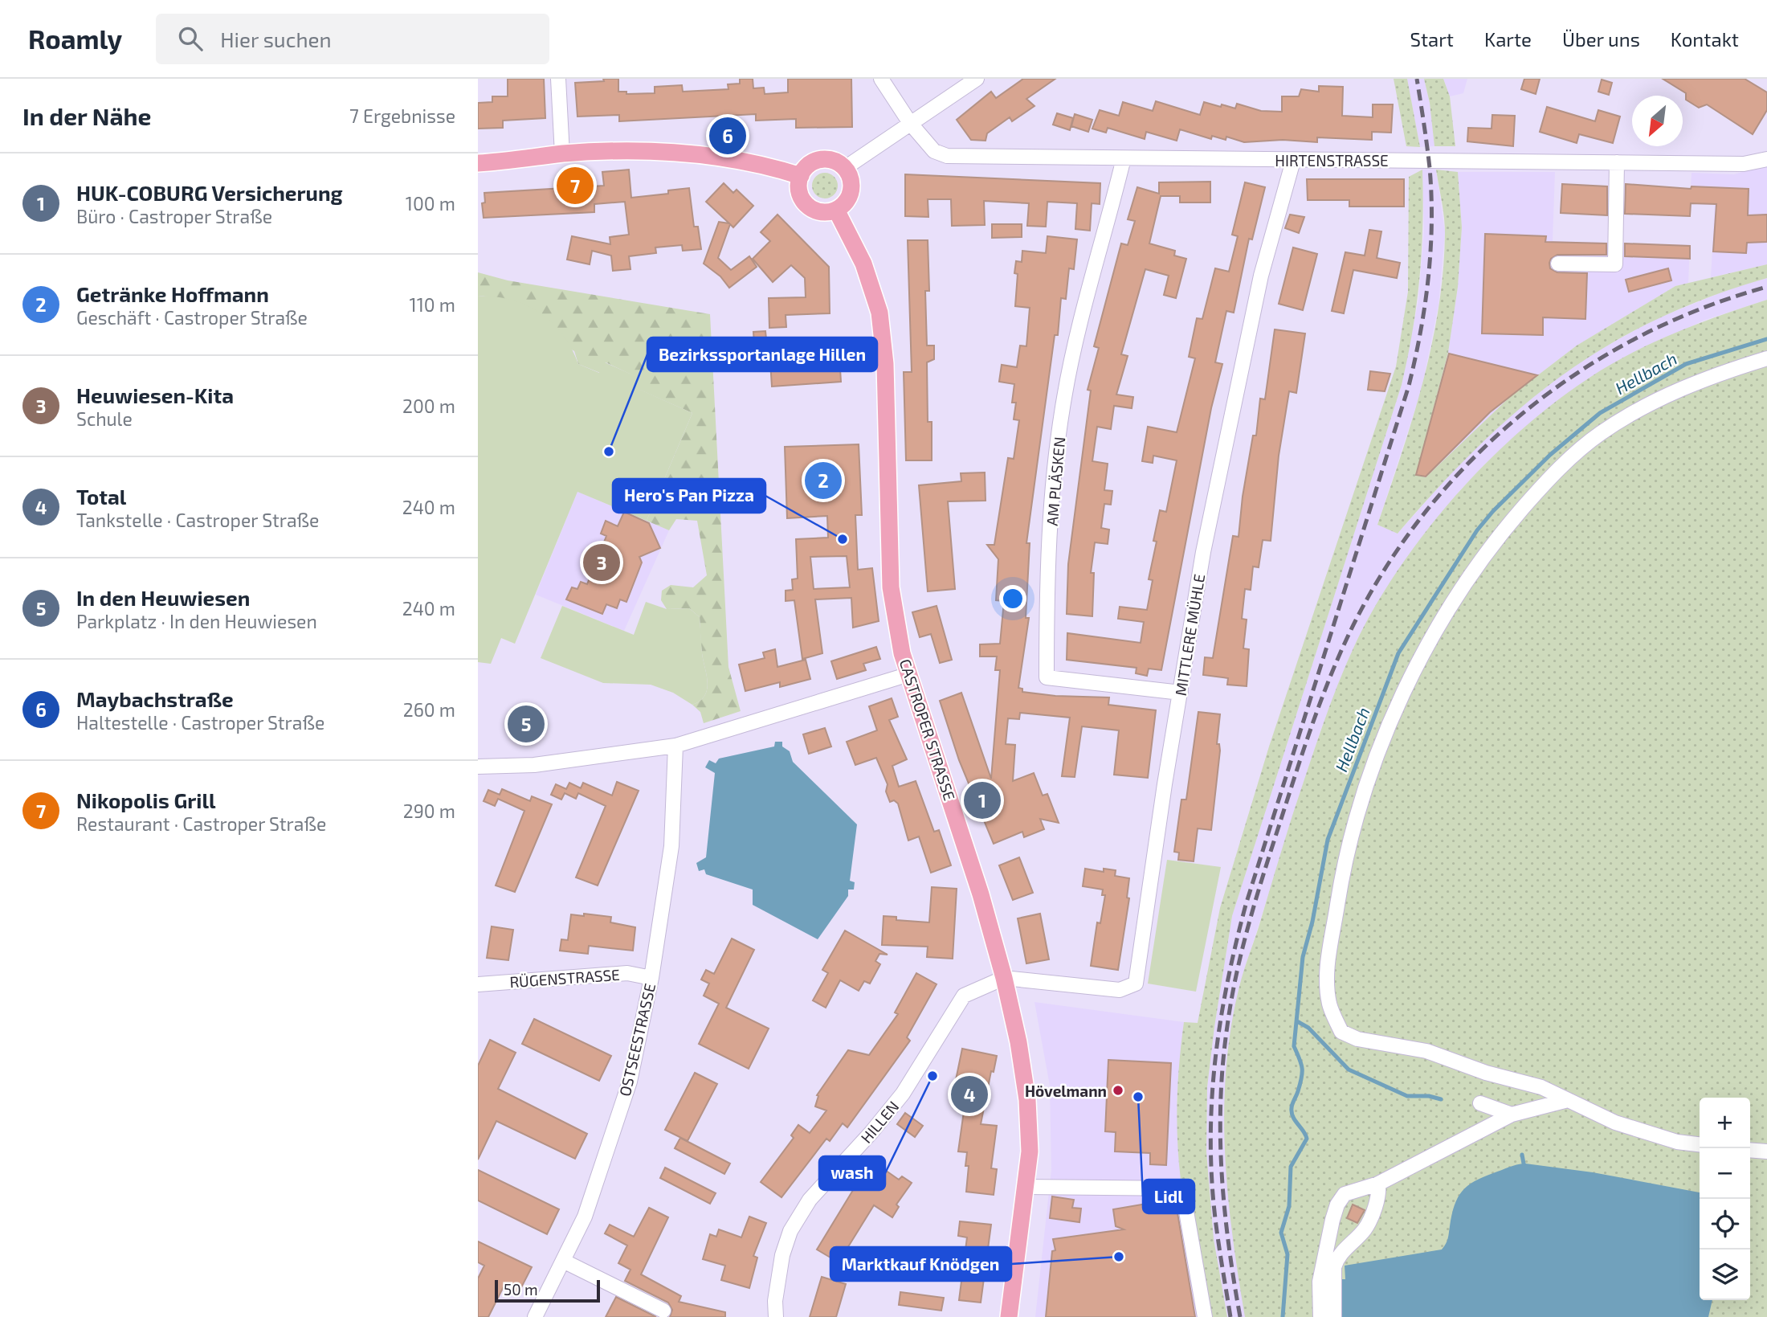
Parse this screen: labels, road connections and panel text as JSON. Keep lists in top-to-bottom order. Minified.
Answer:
{"streets":{"main road":["CASTROPER STRASSE"],"street":["HIRTENSTRASSE","AM PLÄSKEN","MITTLERE MÜHLE","RÜGENSTRASSE","OSTSEESTRASSE","HILLEN"]},"crossings":[["HIRTENSTRASSE","AM PLÄSKEN"],["HIRTENSTRASSE","MITTLERE MÜHLE"],["AM PLÄSKEN","MITTLERE MÜHLE"],["MITTLERE MÜHLE","CASTROPER STRASSE"],["MITTLERE MÜHLE","HILLEN"],["CASTROPER STRASSE","HILLEN"],["RÜGENSTRASSE","OSTSEESTRASSE"]],"water":["Hellbach"],"places":["Bezirkssportanlage Hillen","Hero's Pan Pizza","wash","Hövelmann","Lidl","Marktkauf Knödgen"],"scale_bar":"50 m","north":"bottom left","page":{"header":"Roamly","search":"Hier suchen","nav":["Start","Karte","Über uns","Kontakt"],"heading":["In der Nähe","7 Ergebnisse"],"pins":["6","7","2","3","5","1","4"],"list":[{"mark":"1","name":"HUK-COBURG Versicherung","note":"Büro · Castroper Straße","value":"100 m"},{"mark":"2","name":"Getränke Hoffmann","note":"Geschäft · Castroper Straße","value":"110 m"},{"mark":"3","name":"Heuwiesen-Kita","note":"Schule","value":"200 m"},{"mark":"4","name":"Total","note":"Tankstelle · Castroper Straße","value":"240 m"},{"mark":"5","name":"In den Heuwiesen","note":"Parkplatz · In den Heuwiesen","value":"240 m"},{"mark":"6","name":"Maybachstraße","note":"Haltestelle · Castroper Straße","value":"260 m"},{"mark":"7","name":"Nikopolis Grill","note":"Restaurant · Castroper Straße","value":"290 m"}],"map_buttons":["+","−"],"scale":"50 m"}}
